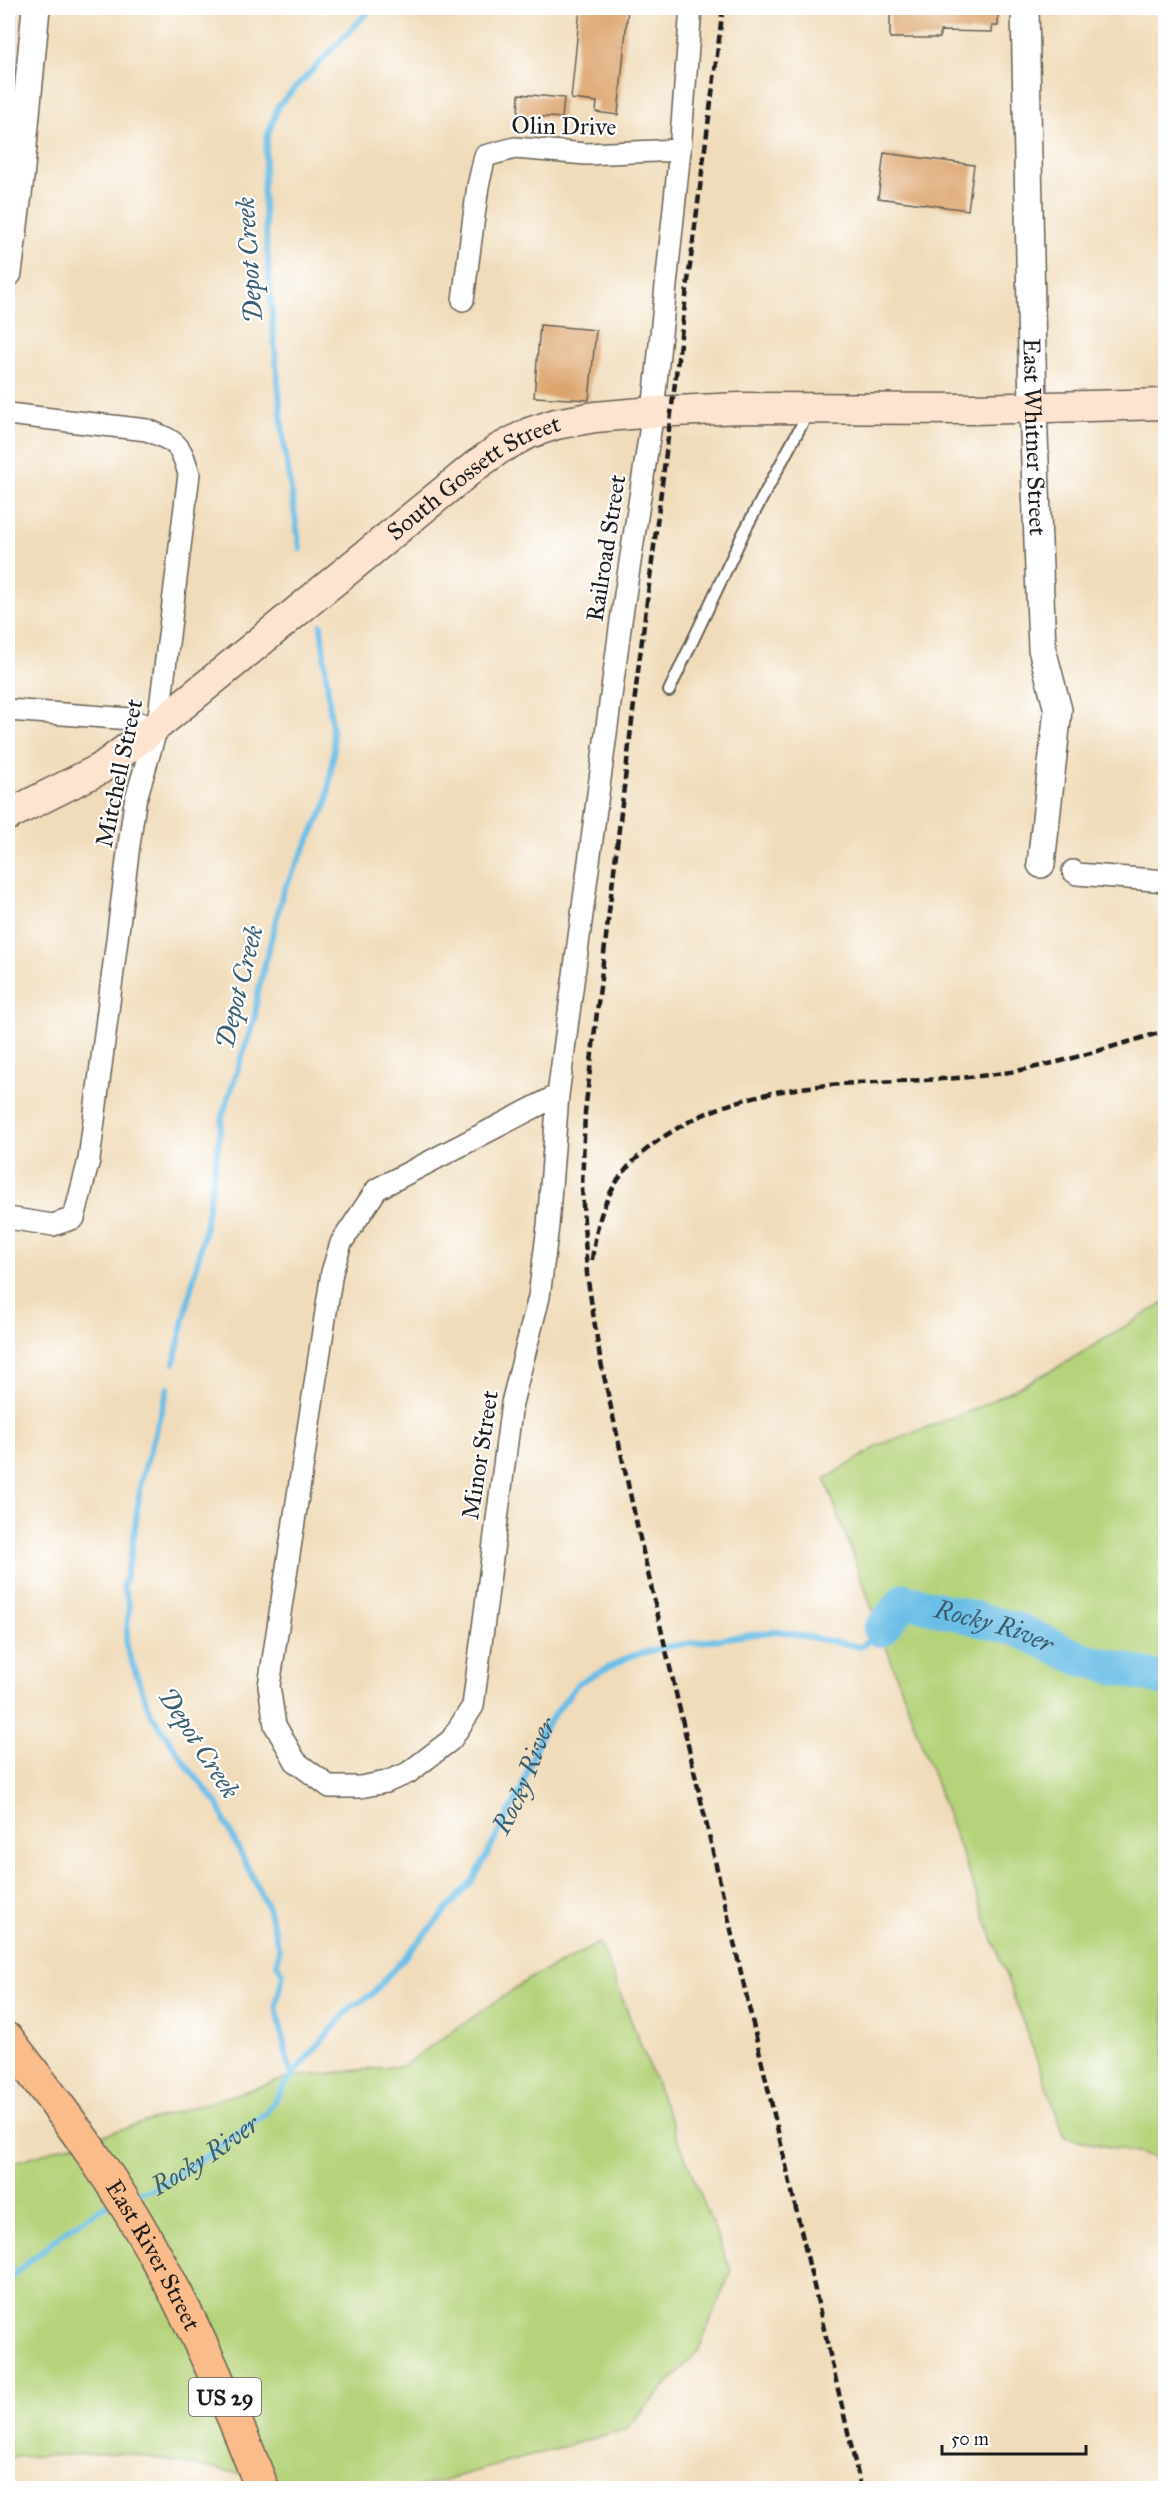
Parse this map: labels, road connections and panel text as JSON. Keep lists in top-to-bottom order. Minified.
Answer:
{"streets":{"highway":["East River Street","US 29"],"main road":["South Gossett Street"],"street":["Olin Drive","East Whitner Street","Railroad Street","Mitchell Street","Minor Street"]},"crossings":[["Olin Drive","Railroad Street"],["East Whitner Street","South Gossett Street"],["South Gossett Street","Railroad Street"],["South Gossett Street","Mitchell Street"],["Railroad Street","Minor Street"]],"water":["Depot Creek","Rocky River"],"scale_bar":"50 m"}
